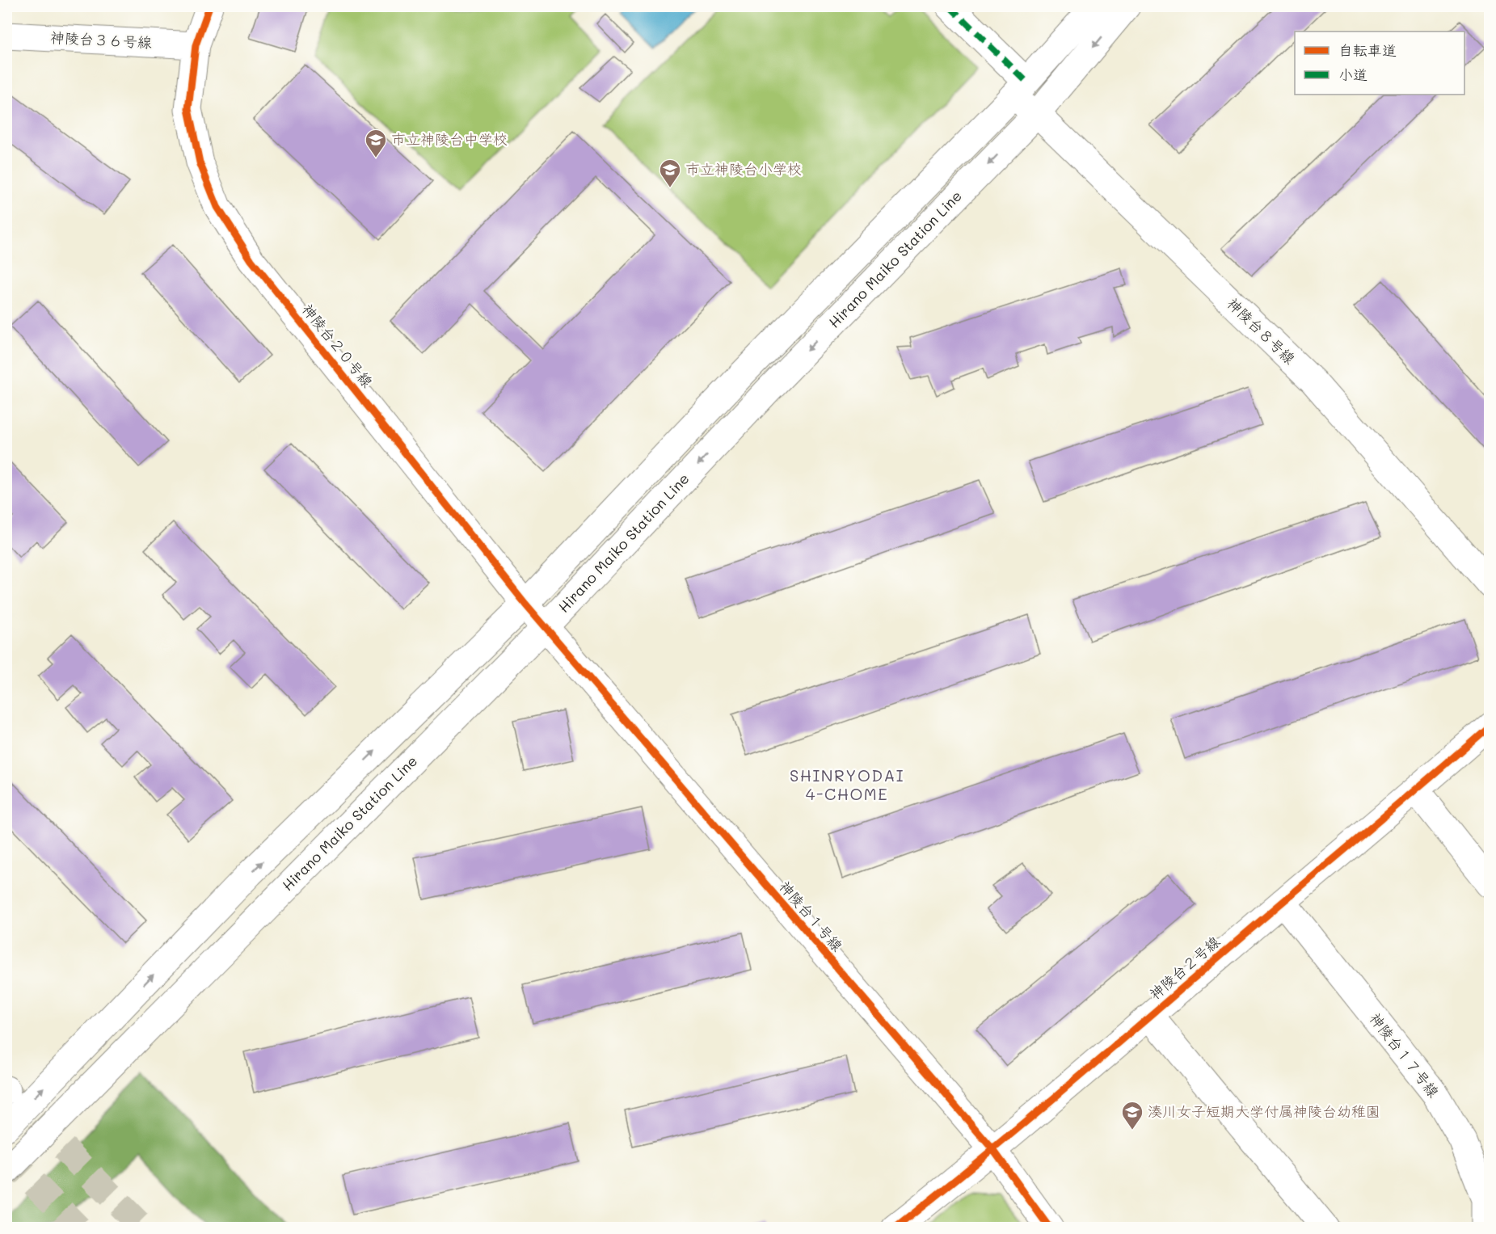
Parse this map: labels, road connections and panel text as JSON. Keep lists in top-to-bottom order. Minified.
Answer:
{"streets":{"street":["神陵台３６号線","Hirano Maiko Station Line","神陵台８号線","神陵台２０号線","神陵台１号線","神陵台２号線","神陵台１７号線"]},"crossings":[["神陵台３６号線","神陵台２０号線"],["Hirano Maiko Station Line","神陵台８号線"],["Hirano Maiko Station Line","神陵台２０号線"],["Hirano Maiko Station Line","神陵台１号線"],["神陵台２０号線","神陵台１号線"],["神陵台１号線","神陵台２号線"],["神陵台２号線","神陵台１７号線"]],"districts":["SHINRYODAI 4-CHOME"],"places":{"school or university":["市立神陵台中学校","市立神陵台小学校","湊川女子短期大学付属神陵台幼稚園"]},"legend":["自転車道","小道"]}
